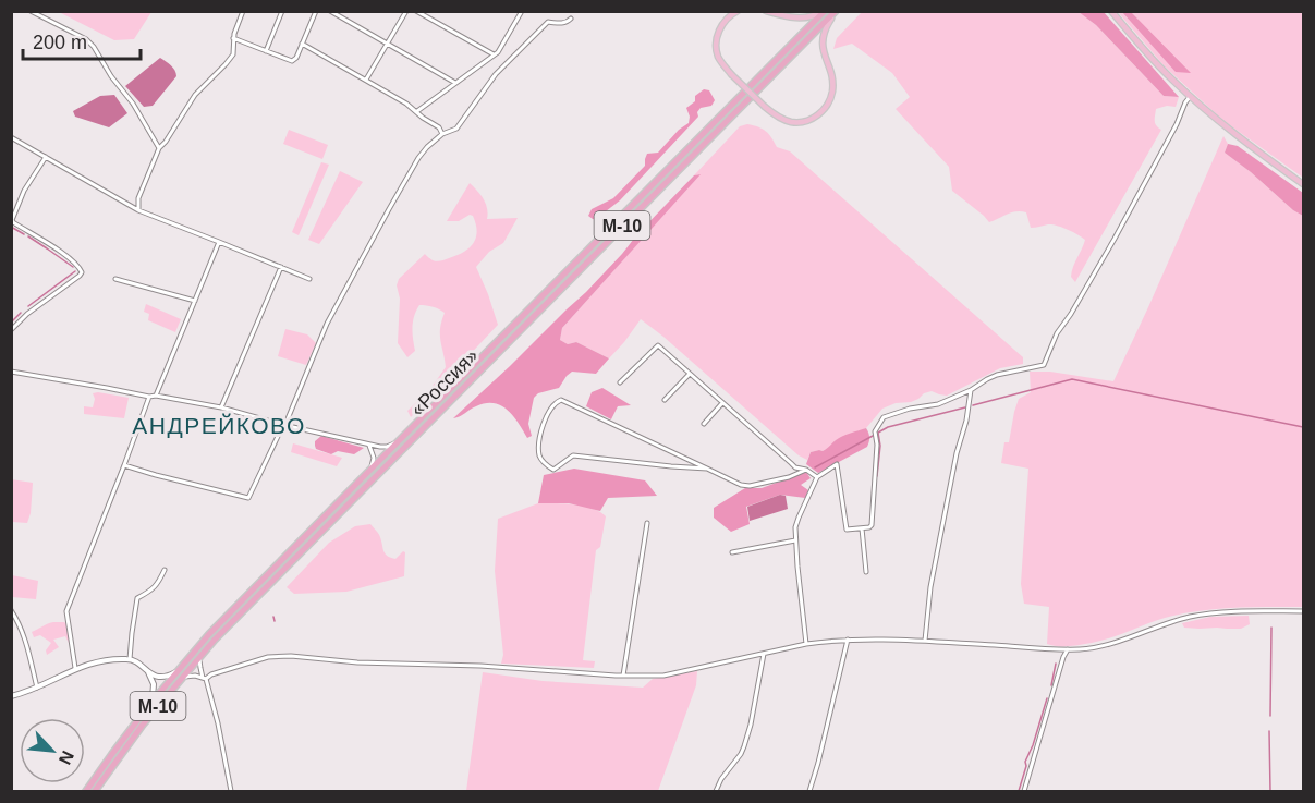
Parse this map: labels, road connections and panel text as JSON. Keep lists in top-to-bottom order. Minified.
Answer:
{"streets":{"highway":["М-10","«Россия»"]},"districts":["АНДРЕЙКОВО"],"scale_bar":"200 m","north":"bottom right"}
